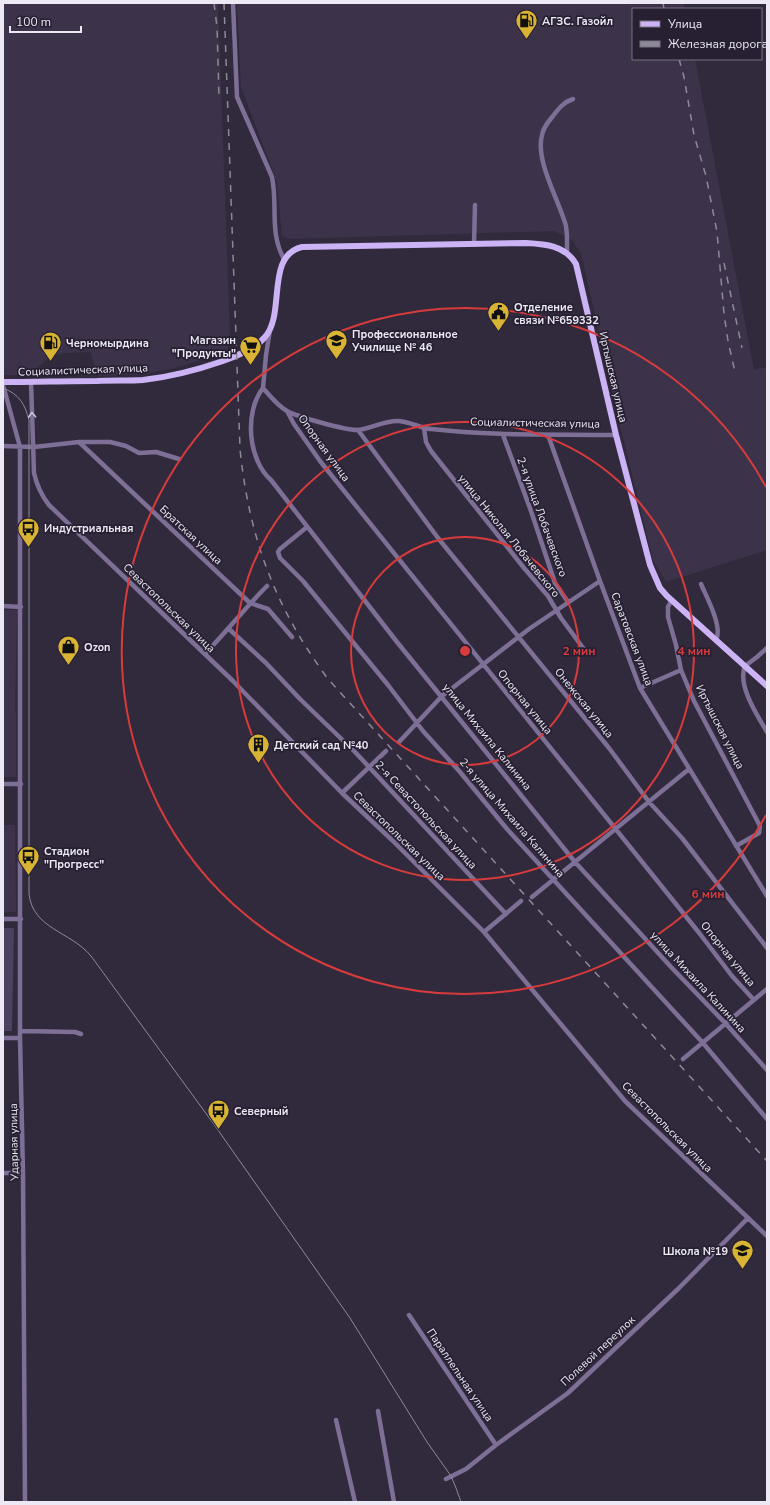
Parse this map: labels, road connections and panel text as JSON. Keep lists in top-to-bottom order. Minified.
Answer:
{"streets":{"main road":["Социалистическая улица","Иртышская улица"],"street":["Опорная улица","2-я улица Лобачевского","Братская улица","улица Николая Лобачевского","Севастопольская улица","Саратовская улица","Онежская улица","улица Михаила Калинина","2-я Севастопольская улица","2-я улица Михаила Калинина","Ударная улица","Полевой переулок","Параллельная улица"]},"crossings":[["Социалистическая улица","Иртышская улица"],["Социалистическая улица","Опорная улица"],["Социалистическая улица","2-я улица Лобачевского"],["Социалистическая улица","улица Николая Лобачевского"],["Социалистическая улица","Севастопольская улица"],["Социалистическая улица","Саратовская улица"],["Социалистическая улица","Онежская улица"],["Социалистическая улица","улица Михаила Калинина"],["Социалистическая улица","Ударная улица"],["Иртышская улица","Саратовская улица"],["Севастопольская улица","Полевой переулок"],["улица Михаила Калинина","2-я улица Михаила Калинина"],["Полевой переулок","Параллельная улица"]],"places":{"fuel station":["АГЗС. Газойл","Черномырдина"],"public building":["Отделение связи №659332"],"school or university":["Профессиональное Училище № 46","Школа №19"],"supermarket":["Магазин \"Продукты\""],"bus stop":["Индустриальная","Стадион \"Прогресс\"","Северный"],"shop":["Ozon"],"building":["Детский сад №40"]},"legend":["Улица","Железная дорога"],"scale_bar":"100 m","rings":["2 мин","4 мин","6 мин"]}
